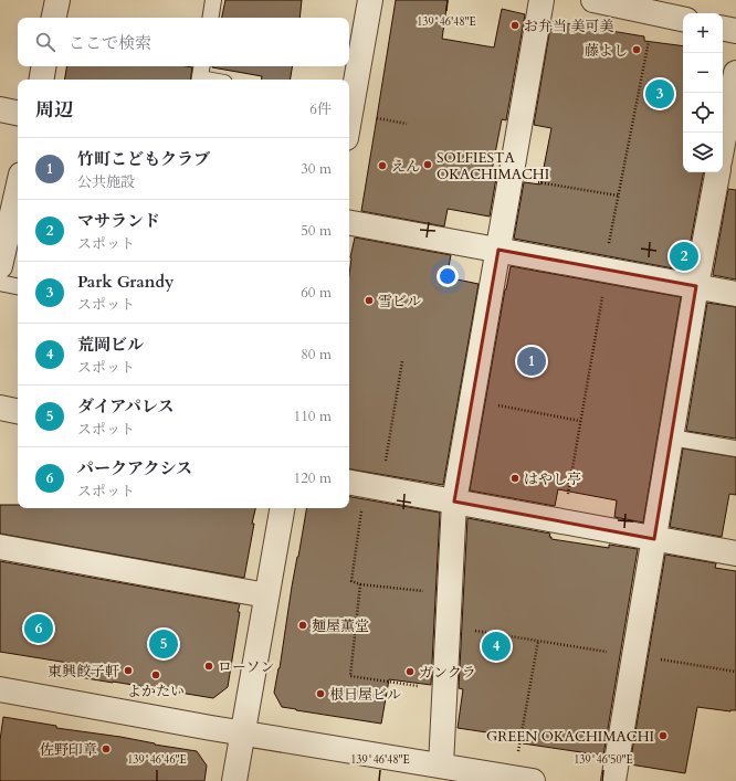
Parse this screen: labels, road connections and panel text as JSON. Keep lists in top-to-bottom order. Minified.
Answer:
{"places":["お弁当 美可美","藤よし","SOLFIESTA OKACHIMACHI","えん","雪ビル","はやし亭","麺屋薫堂","ローソン","東興餃子軒","ガンクラ","よかたい","根日屋ビル","GREEN OKACHIMACHI","佐野印章"],"page":{"map_buttons":["+","−"],"search":"ここで検索","pins":["3","2","1","6","5","4"],"heading":["周辺","6件"],"list":[{"mark":"1","name":"竹町こどもクラブ","note":"公共施設","value":"30 m"},{"mark":"2","name":"マサランド","note":"スポット","value":"50 m"},{"mark":"3","name":"Park Grandy","note":"スポット","value":"60 m"},{"mark":"4","name":"荒岡ビル","note":"スポット","value":"80 m"},{"mark":"5","name":"ダイアパレス","note":"スポット","value":"110 m"},{"mark":"6","name":"パークアクシス","note":"スポット","value":"120 m"}]},"coordinates":["139°46'48\"E","139°46'46\"E","139°46'50\"E"]}
